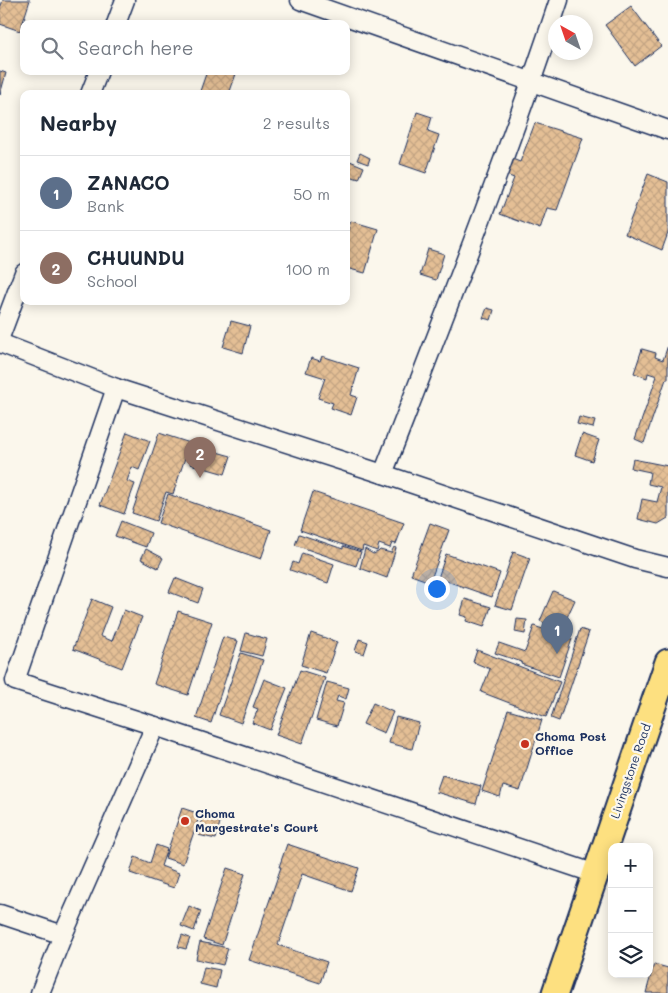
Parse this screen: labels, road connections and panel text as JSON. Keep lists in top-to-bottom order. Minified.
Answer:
{"streets":{"highway":["Livingstone Road"]},"places":["Choma Post Office","Choma Margestrate's Court"],"north":"top left","page":{"search":"Search here","heading":["Nearby","2 results"],"list":[{"mark":"1","name":"ZANACO","note":"Bank","value":"50 m"},{"mark":"2","name":"CHUUNDU","note":"School","value":"100 m"}],"pins":["2","1"],"map_buttons":["+","−"]}}
